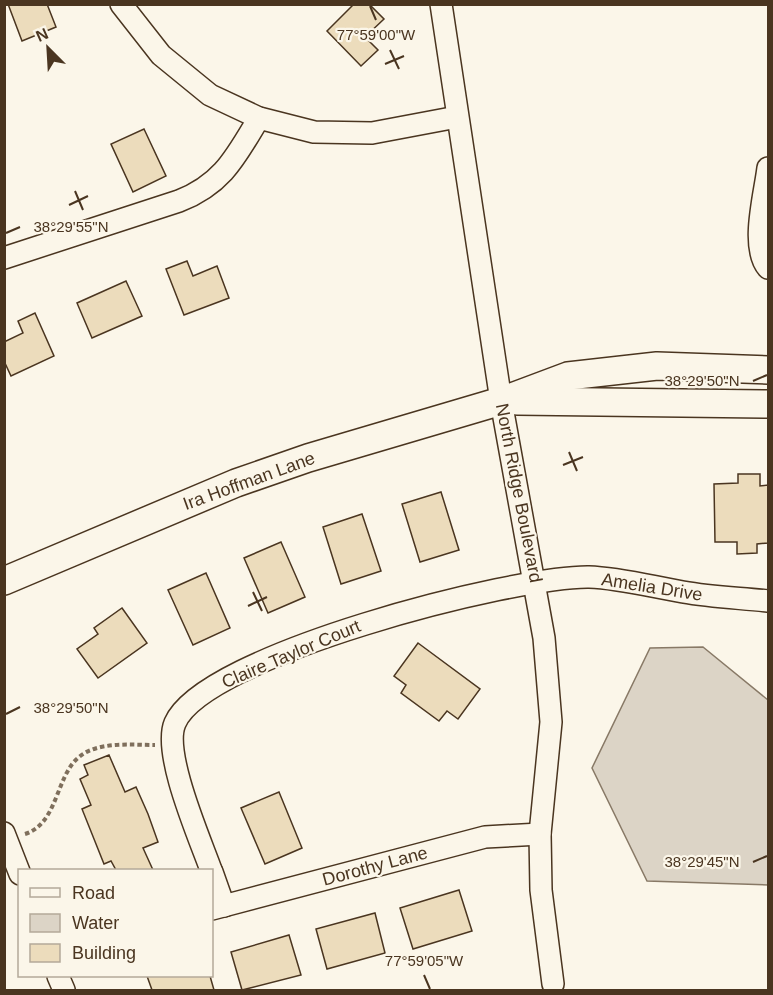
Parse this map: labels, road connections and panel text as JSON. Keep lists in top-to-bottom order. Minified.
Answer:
{"streets":{"main road":["Ira Hoffman Lane"],"street":["North Ridge Boulevard","Amelia Drive","Claire Taylor Court","Dorothy Lane"]},"crossings":[["Ira Hoffman Lane","North Ridge Boulevard"],["North Ridge Boulevard","Amelia Drive"],["North Ridge Boulevard","Claire Taylor Court"],["North Ridge Boulevard","Dorothy Lane"],["Amelia Drive","Claire Taylor Court"],["Claire Taylor Court","Dorothy Lane"]],"legend":["Road","Water","Building"],"north":"top left","coordinates":["77°59'00\"W","38°29'55\"N","38°29'50\"N","38°29'45\"N","77°59'05\"W"]}
